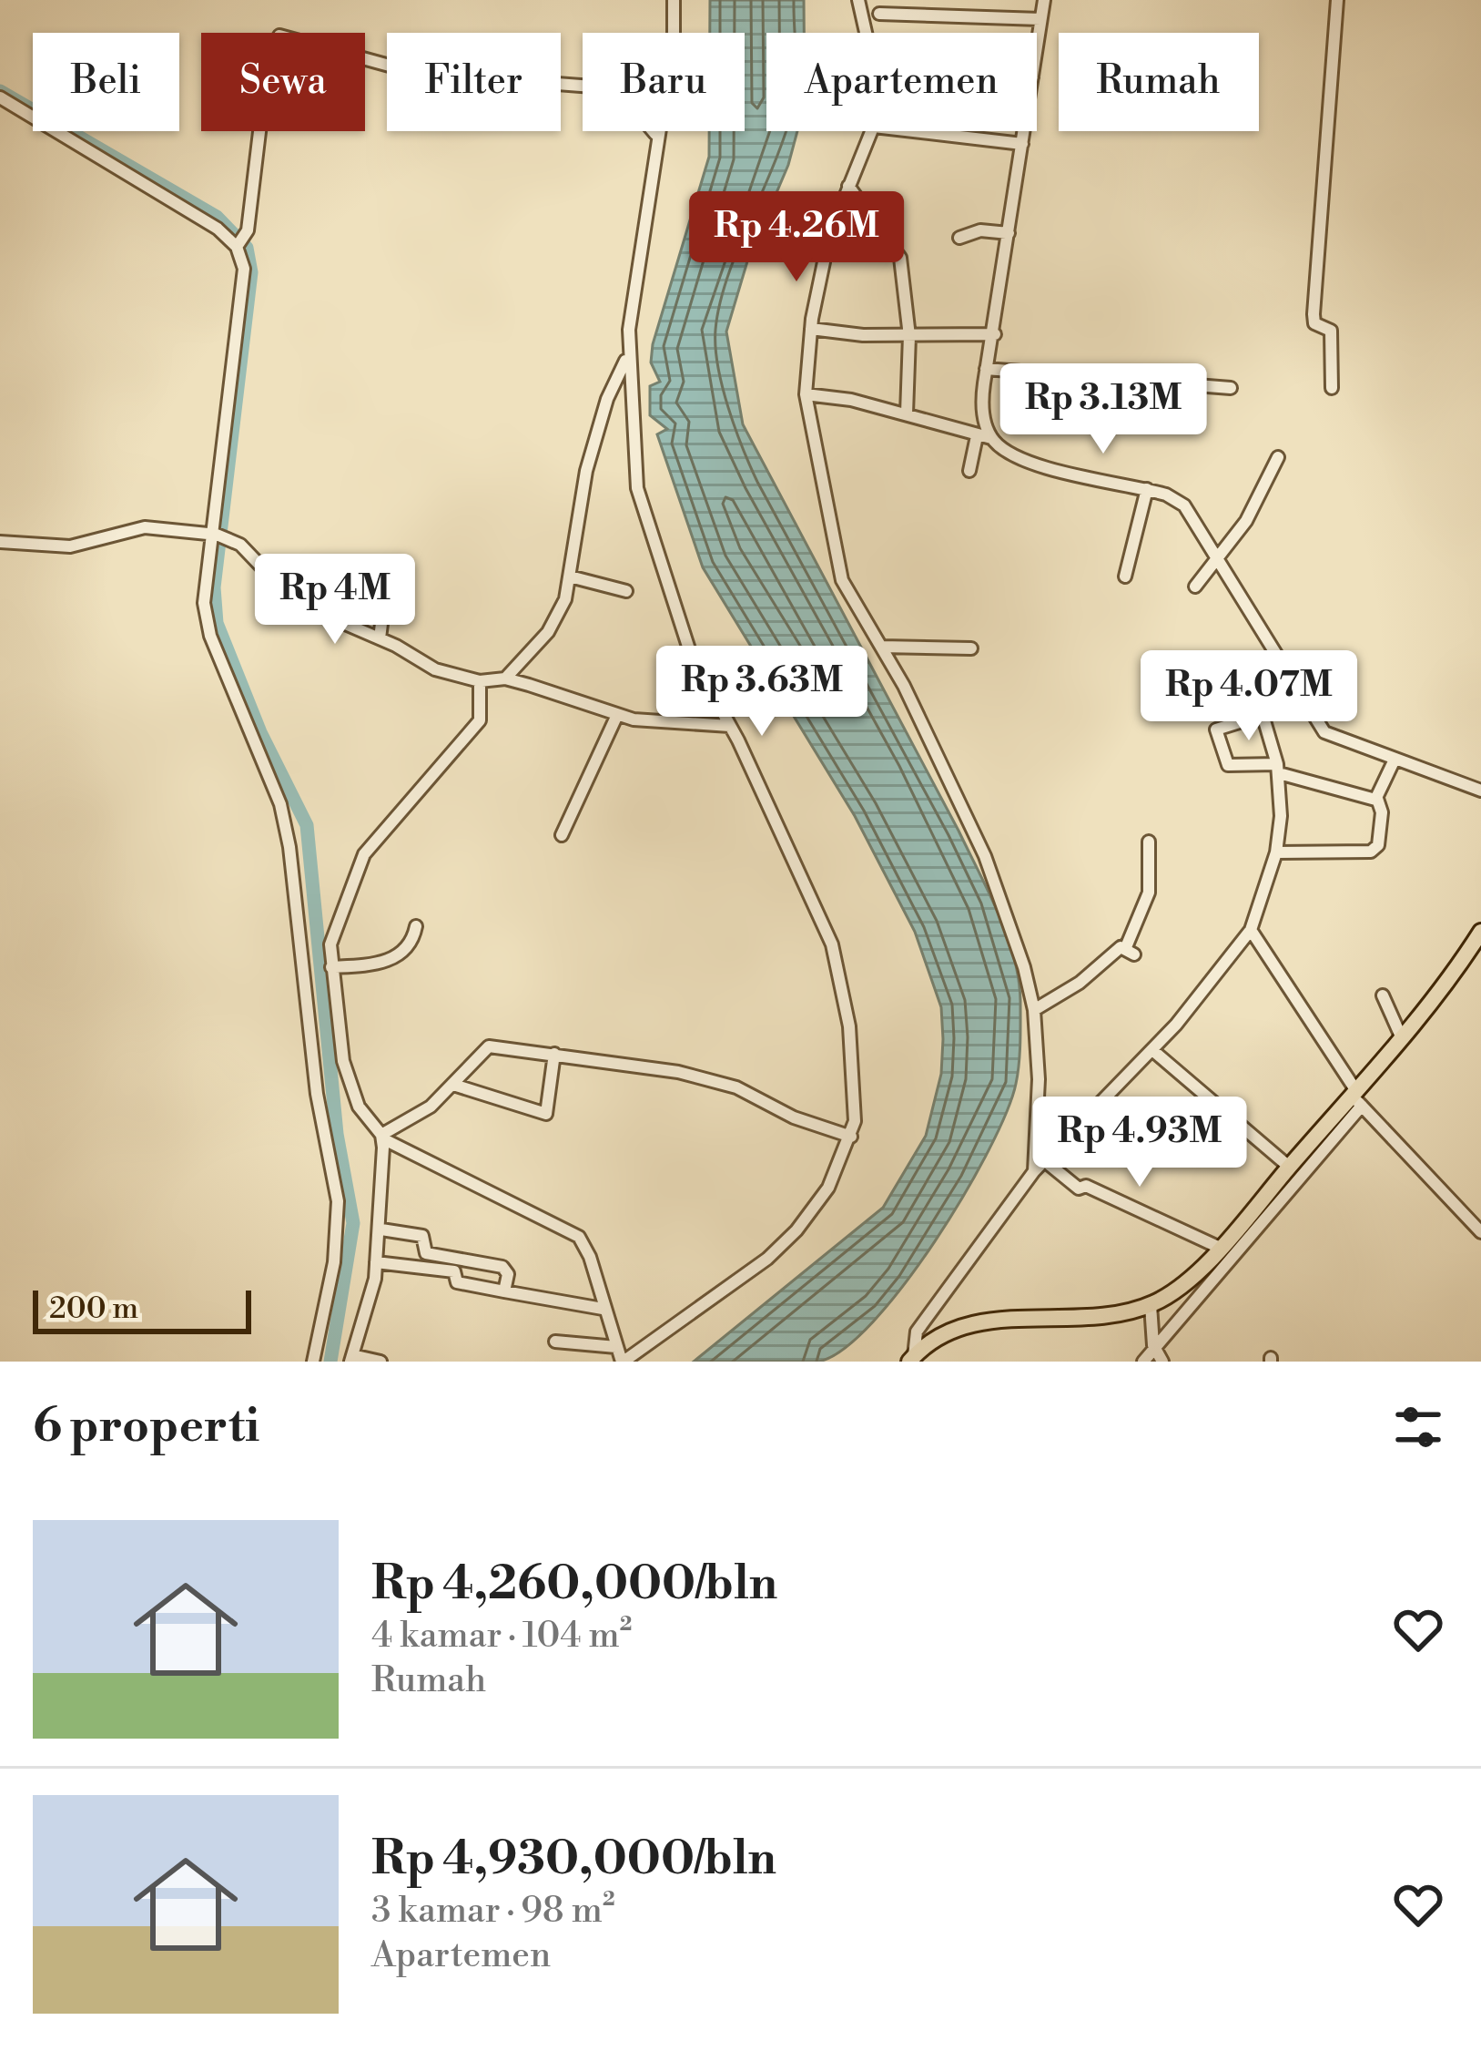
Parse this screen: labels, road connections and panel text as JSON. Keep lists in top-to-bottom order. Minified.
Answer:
{"scale_bar":"200 m","page":{"chip":["Beli","Sewa","Filter","Baru","Apartemen","Rumah"],"price":["Rp 4.26M","Rp 3.13M","Rp 4M","Rp 3.63M","Rp 4.07M","Rp 4.93M"],"scale":"200 m","heading":"6 properti","list":[{"name":"Rp 4,260,000/bln","note":"4 kamar · 104 m² · Rumah"},{"name":"Rp 4,930,000/bln","note":"3 kamar · 98 m² · Apartemen"}]}}
